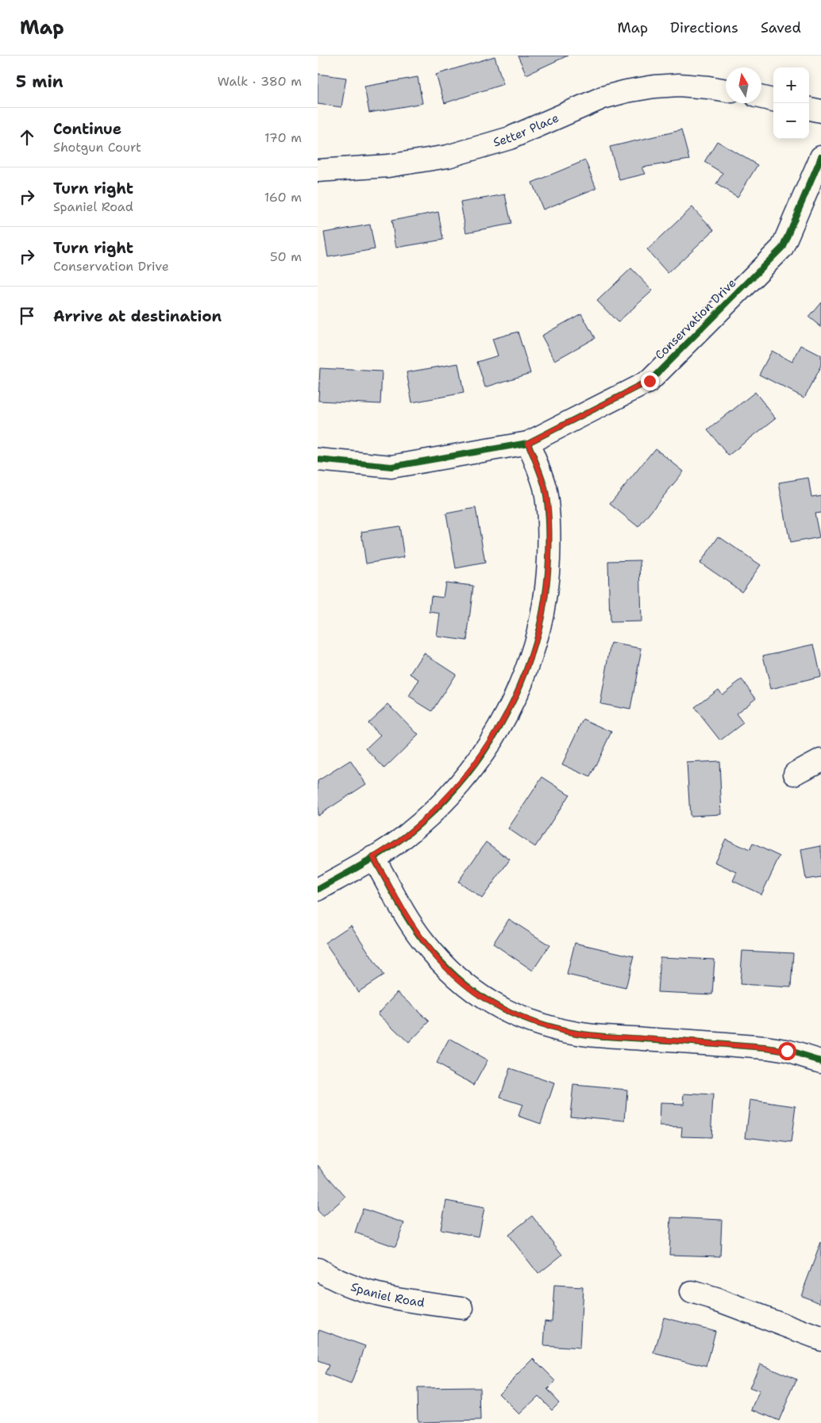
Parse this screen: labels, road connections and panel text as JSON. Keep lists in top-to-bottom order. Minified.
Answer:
{"streets":{"street":["Setter Place","Conservation Drive","Spaniel Road"]},"north":"top","page":{"header":"Map","nav":["Map","Directions","Saved"],"heading":["5 min","Walk · 380 m"],"map_buttons":["+","−"],"list":[["Continue","Shotgun Court","170 m"],["Turn right","Spaniel Road","160 m"],["Turn right","Conservation Drive","50 m"],"Arrive at destination"]}}
